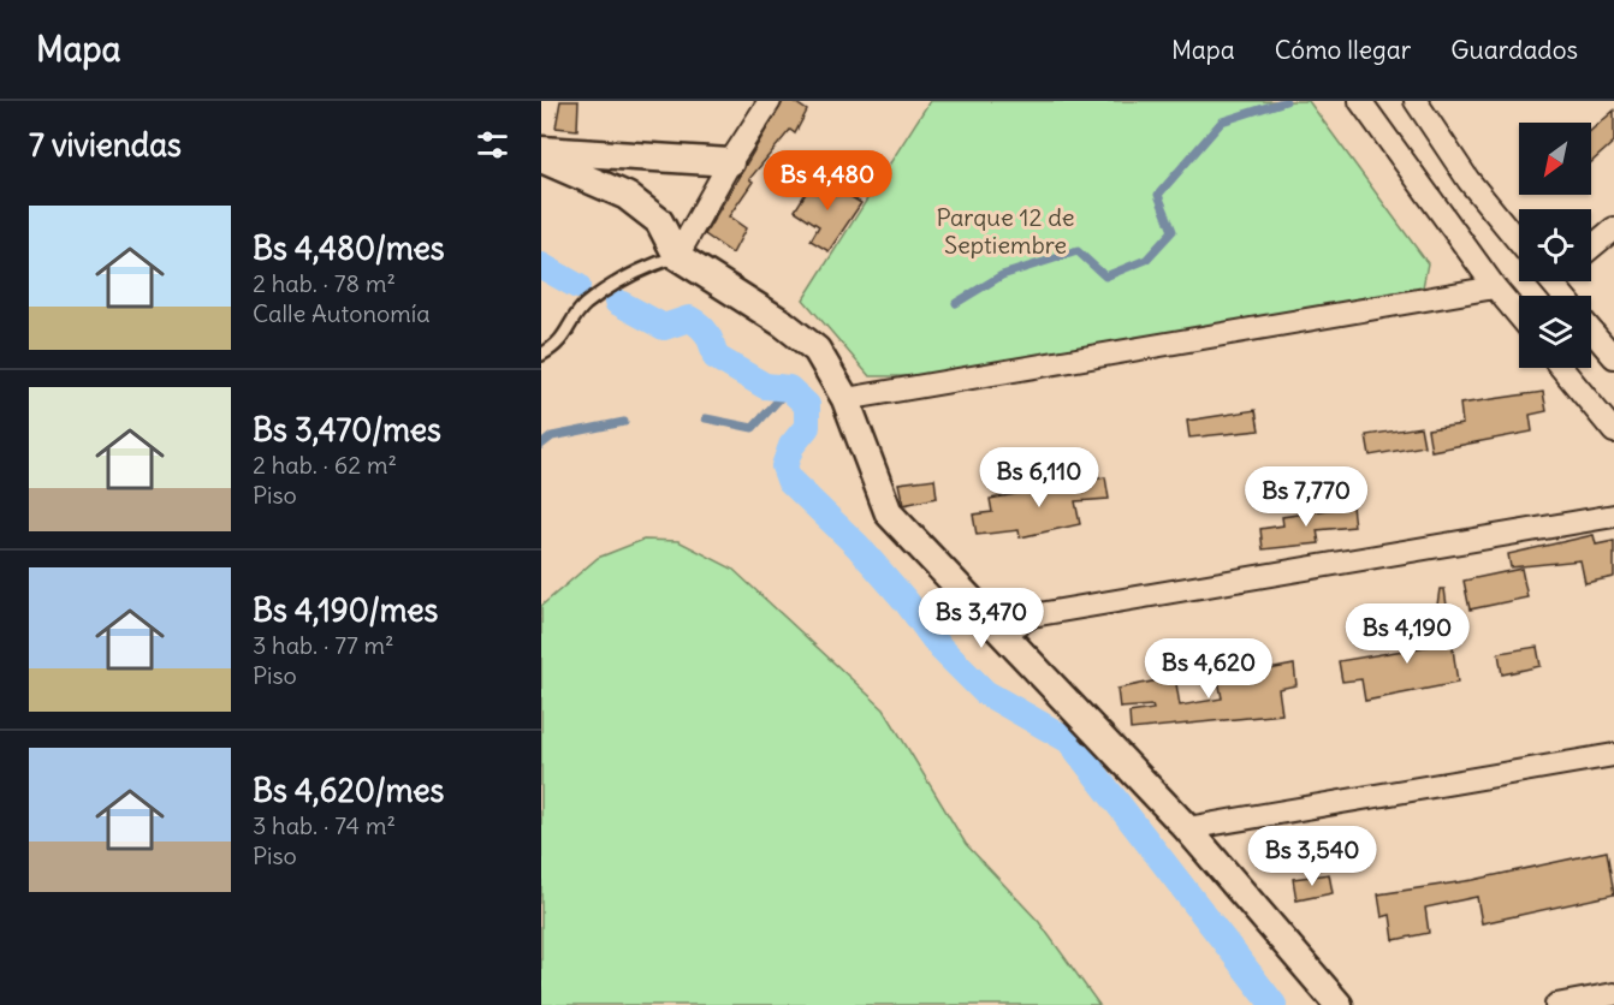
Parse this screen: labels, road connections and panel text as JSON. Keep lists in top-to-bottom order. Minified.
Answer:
{"parks":["Parque 12 de Septiembre"],"north":"bottom left","page":{"header":"Mapa","nav":["Mapa","Cómo llegar","Guardados"],"heading":"7 viviendas","price":["Bs 4,480","Bs 6,110","Bs 7,770","Bs 3,470","Bs 4,190","Bs 4,620","Bs 3,540"],"list":[{"name":"Bs 4,480/mes","note":"2 hab. · 78 m² · Calle Autonomía"},{"name":"Bs 3,470/mes","note":"2 hab. · 62 m² · Piso"},{"name":"Bs 4,190/mes","note":"3 hab. · 77 m² · Piso"},{"name":"Bs 4,620/mes","note":"3 hab. · 74 m² · Piso"}]}}
